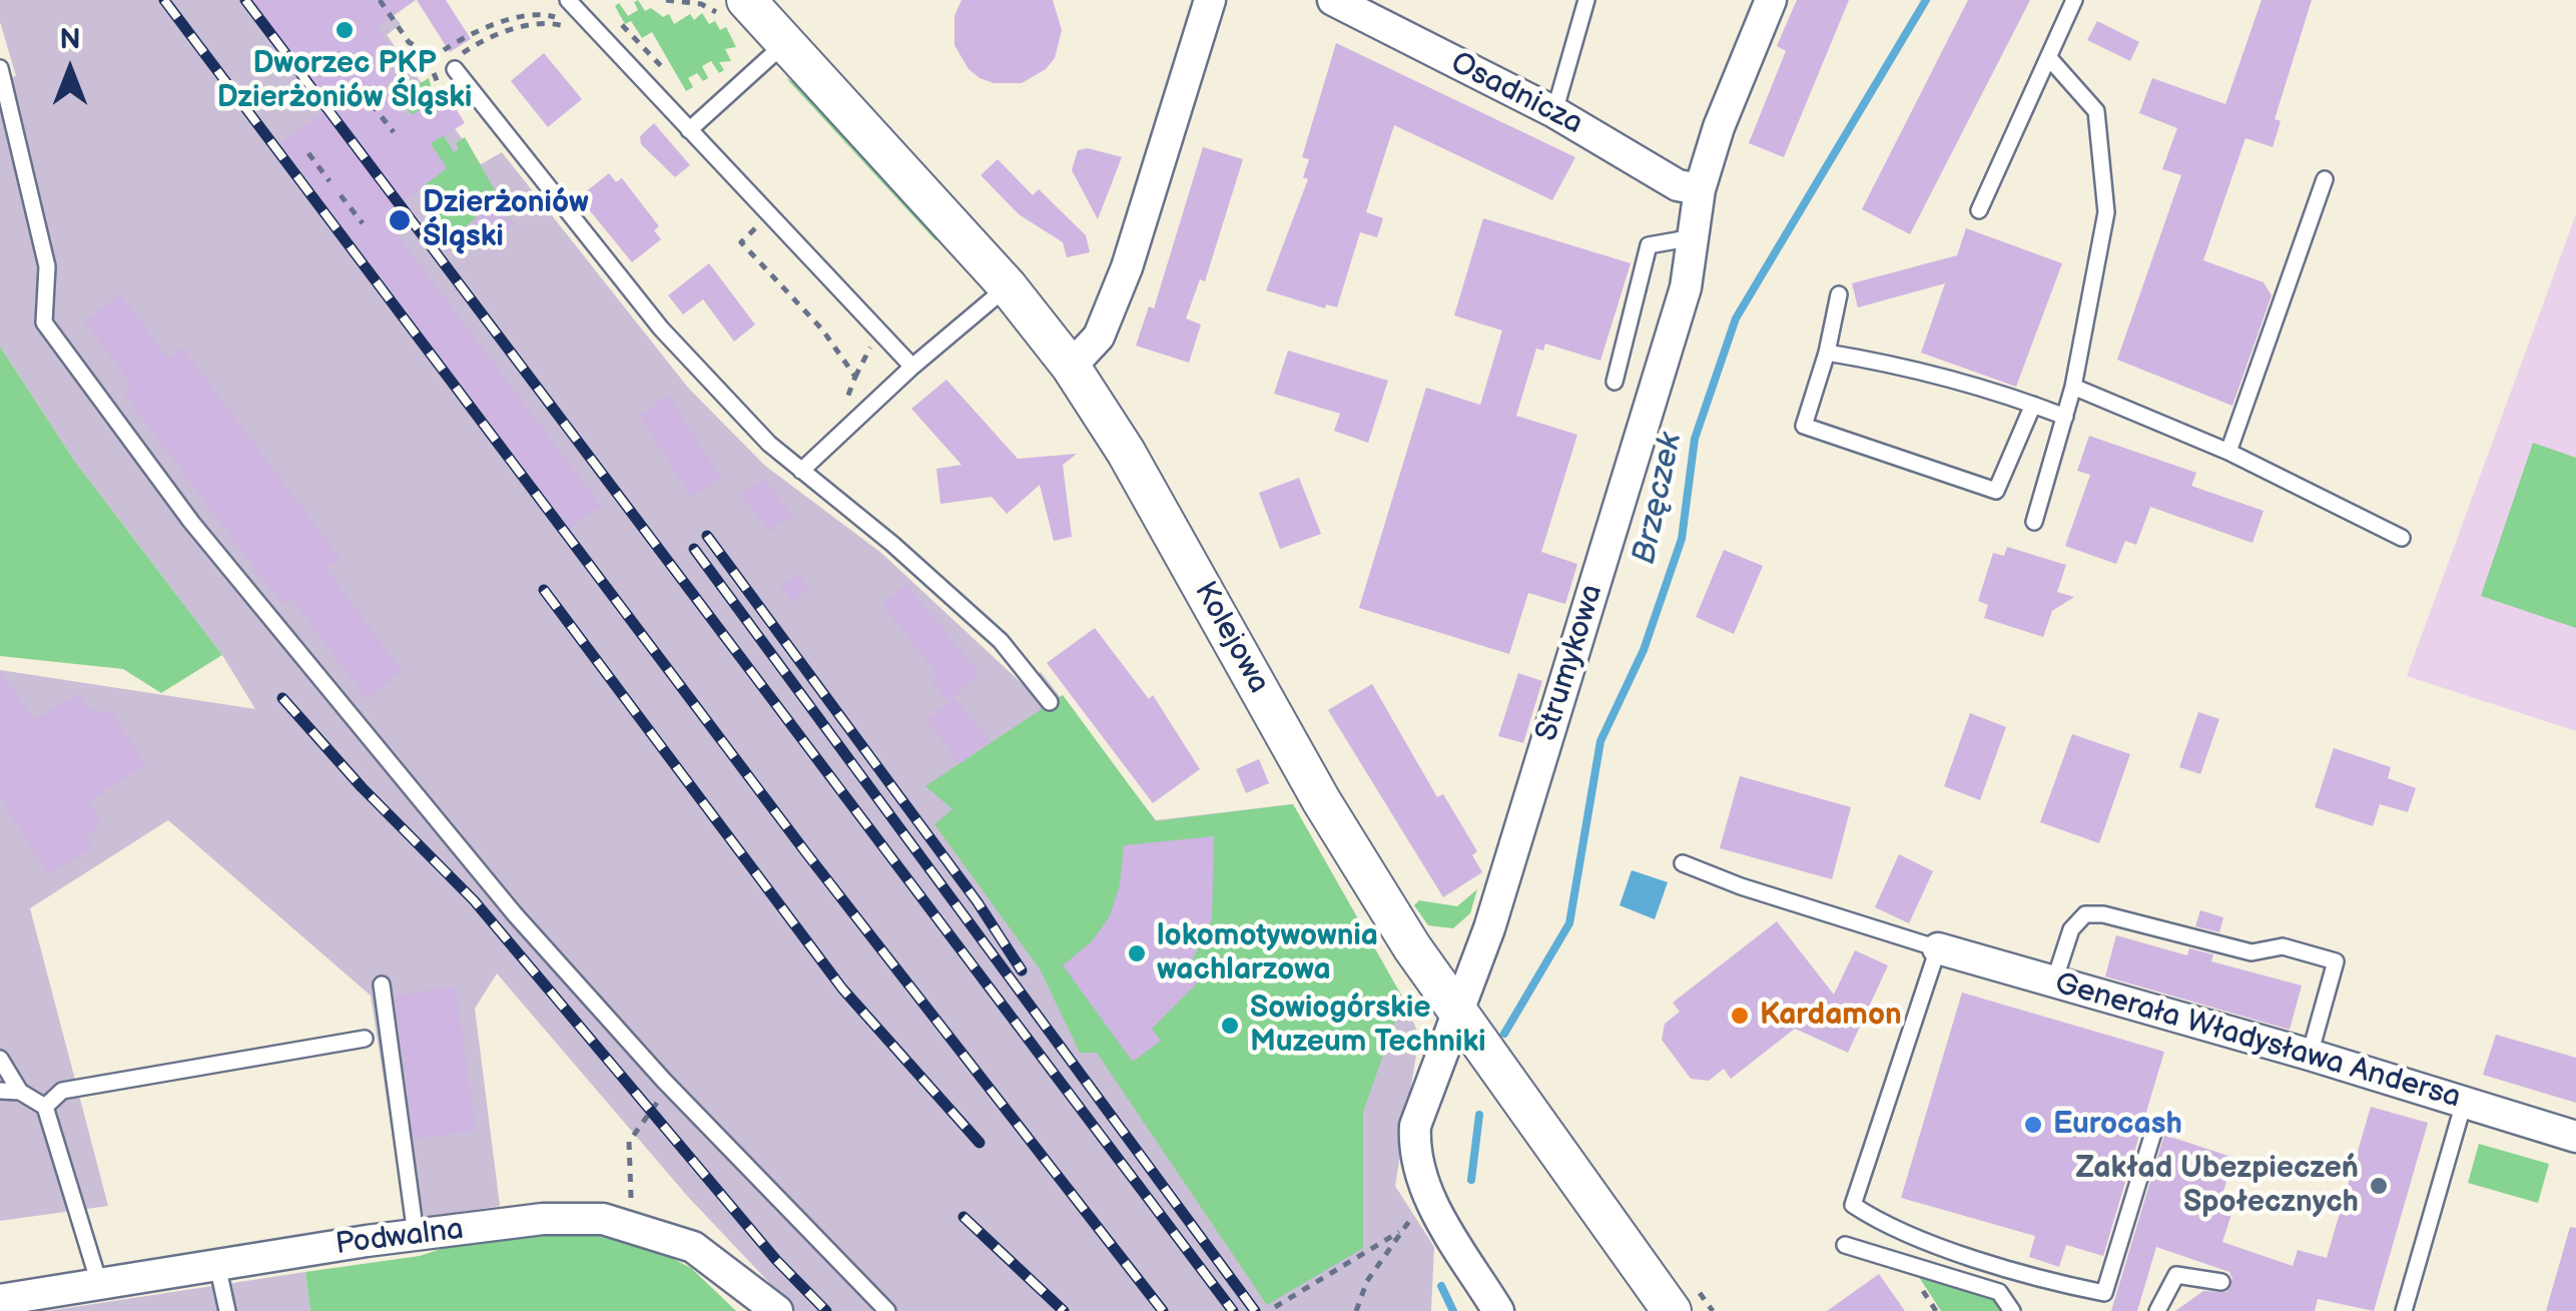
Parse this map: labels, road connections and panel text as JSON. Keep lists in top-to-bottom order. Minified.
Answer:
{"streets":{"street":["Osadnicza","Kolejowa","Strumykowa","Generała Władysława Andersa","Podwalna"]},"crossings":[["Osadnicza","Strumykowa"],["Kolejowa","Strumykowa"]],"water":["Brzęczek"],"places":["Dworzec PKP Dzierżoniów Śląski","Dzierżoniów Śląski","lokomotywownia wachlarzowa","Kardamon","Sowiogórskie Muzeum Techniki","Eurocash","Zakład Ubezpieczeń Społecznych"],"north":"top"}
